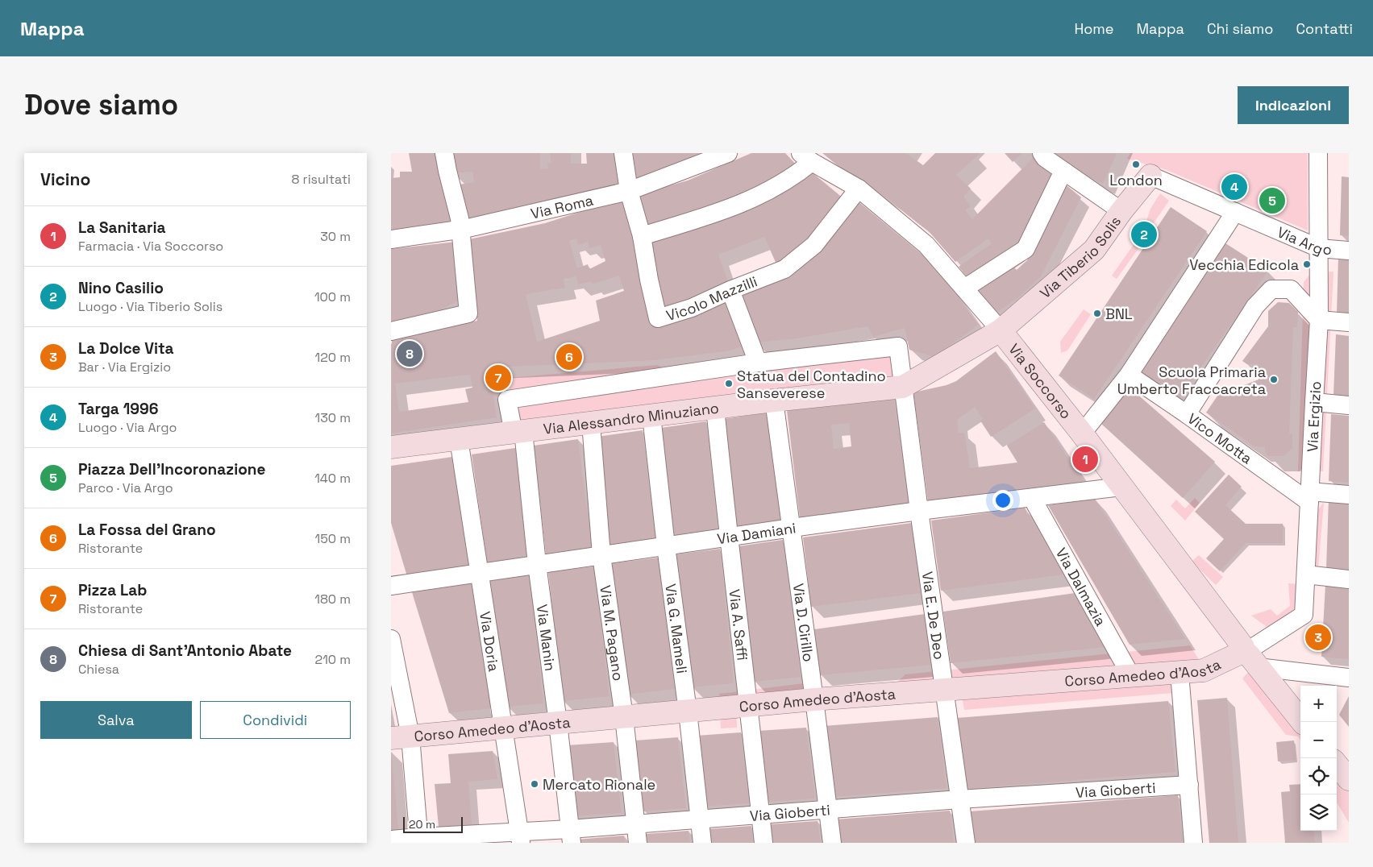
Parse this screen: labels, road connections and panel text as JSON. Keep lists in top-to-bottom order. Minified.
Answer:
{"streets":{"street":["Via Roma","Via Argo","Via Tiberio Solis","Vicolo Mazzilli","Via Soccorso","Via Ergizio","Via Alessandro Minuziano","Vico Motta","Via Damiani","Via Dalmazia","Via E. De Deo","Via D. Cirillo","Via A. Saffi","Via G. Mameli","Via M. Pagano","Via Manin","Via Doria","Corso Amedeo d'Aosta","Via Gioberti"]},"crossings":[["Via Roma","Vicolo Mazzilli"],["Via Argo","Via Tiberio Solis"],["Via Argo","Via Ergizio"],["Via Tiberio Solis","Via Soccorso"],["Via Tiberio Solis","Via Alessandro Minuziano"],["Vicolo Mazzilli","Via Soccorso"],["Via Soccorso","Via Ergizio"],["Via Soccorso","Via Alessandro Minuziano"],["Via Soccorso","Via Damiani"],["Via Soccorso","Corso Amedeo d'Aosta"],["Via Ergizio","Vico Motta"],["Via Ergizio","Corso Amedeo d'Aosta"],["Via Alessandro Minuziano","Via E. De Deo"],["Via Alessandro Minuziano","Via D. Cirillo"],["Via Alessandro Minuziano","Via A. Saffi"],["Via Alessandro Minuziano","Via G. Mameli"],["Via Alessandro Minuziano","Via M. Pagano"],["Via Alessandro Minuziano","Via Manin"],["Via Alessandro Minuziano","Via Doria"],["Via Damiani","Via Dalmazia"],["Via Damiani","Via E. De Deo"],["Via Damiani","Via D. Cirillo"],["Via Damiani","Via A. Saffi"],["Via Damiani","Via G. Mameli"],["Via Damiani","Via M. Pagano"],["Via Damiani","Via Manin"],["Via Damiani","Via Doria"],["Via Dalmazia","Corso Amedeo d'Aosta"],["Via E. De Deo","Via Manin"],["Via E. De Deo","Corso Amedeo d'Aosta"],["Via E. De Deo","Via Gioberti"],["Via D. Cirillo","Corso Amedeo d'Aosta"],["Via D. Cirillo","Via Gioberti"],["Via A. Saffi","Corso Amedeo d'Aosta"],["Via A. Saffi","Via Gioberti"],["Via G. Mameli","Corso Amedeo d'Aosta"],["Via G. Mameli","Via Gioberti"],["Via M. Pagano","Corso Amedeo d'Aosta"],["Via M. Pagano","Via Gioberti"],["Via Manin","Corso Amedeo d'Aosta"],["Via Manin","Via Gioberti"],["Via Doria","Corso Amedeo d'Aosta"],["Via Doria","Via Gioberti"]],"places":["London","Vecchia Edicola","BNL","Scuola Primaria Umberto Fraccacreta","Statua del Contadino Sanseverese","Mercato Rionale"],"scale_bar":"20 m","page":{"header":"Mappa","nav":["Home","Mappa","Chi siamo","Contatti"],"buttons":["Indicazioni",["Salva","Condividi"]],"title":"Dove siamo","heading":["Vicino","8 risultati"],"pins":["4","5","2","8","6","7","1","3"],"list":[{"mark":"1","name":"La Sanitaria","note":"Farmacia · Via Soccorso","value":"30 m"},{"mark":"2","name":"Nino Casilio","note":"Luogo · Via Tiberio Solis","value":"100 m"},{"mark":"3","name":"La Dolce Vita","note":"Bar · Via Ergizio","value":"120 m"},{"mark":"4","name":"Targa 1996","note":"Luogo · Via Argo","value":"130 m"},{"mark":"5","name":"Piazza Dell'Incoronazione","note":"Parco · Via Argo","value":"140 m"},{"mark":"6","name":"La Fossa del Grano","note":"Ristorante","value":"150 m"},{"mark":"7","name":"Pizza Lab","note":"Ristorante","value":"180 m"},{"mark":"8","name":"Chiesa di Sant'Antonio Abate","note":"Chiesa","value":"210 m"}],"map_buttons":["+","−"],"scale":"20 m"}}
